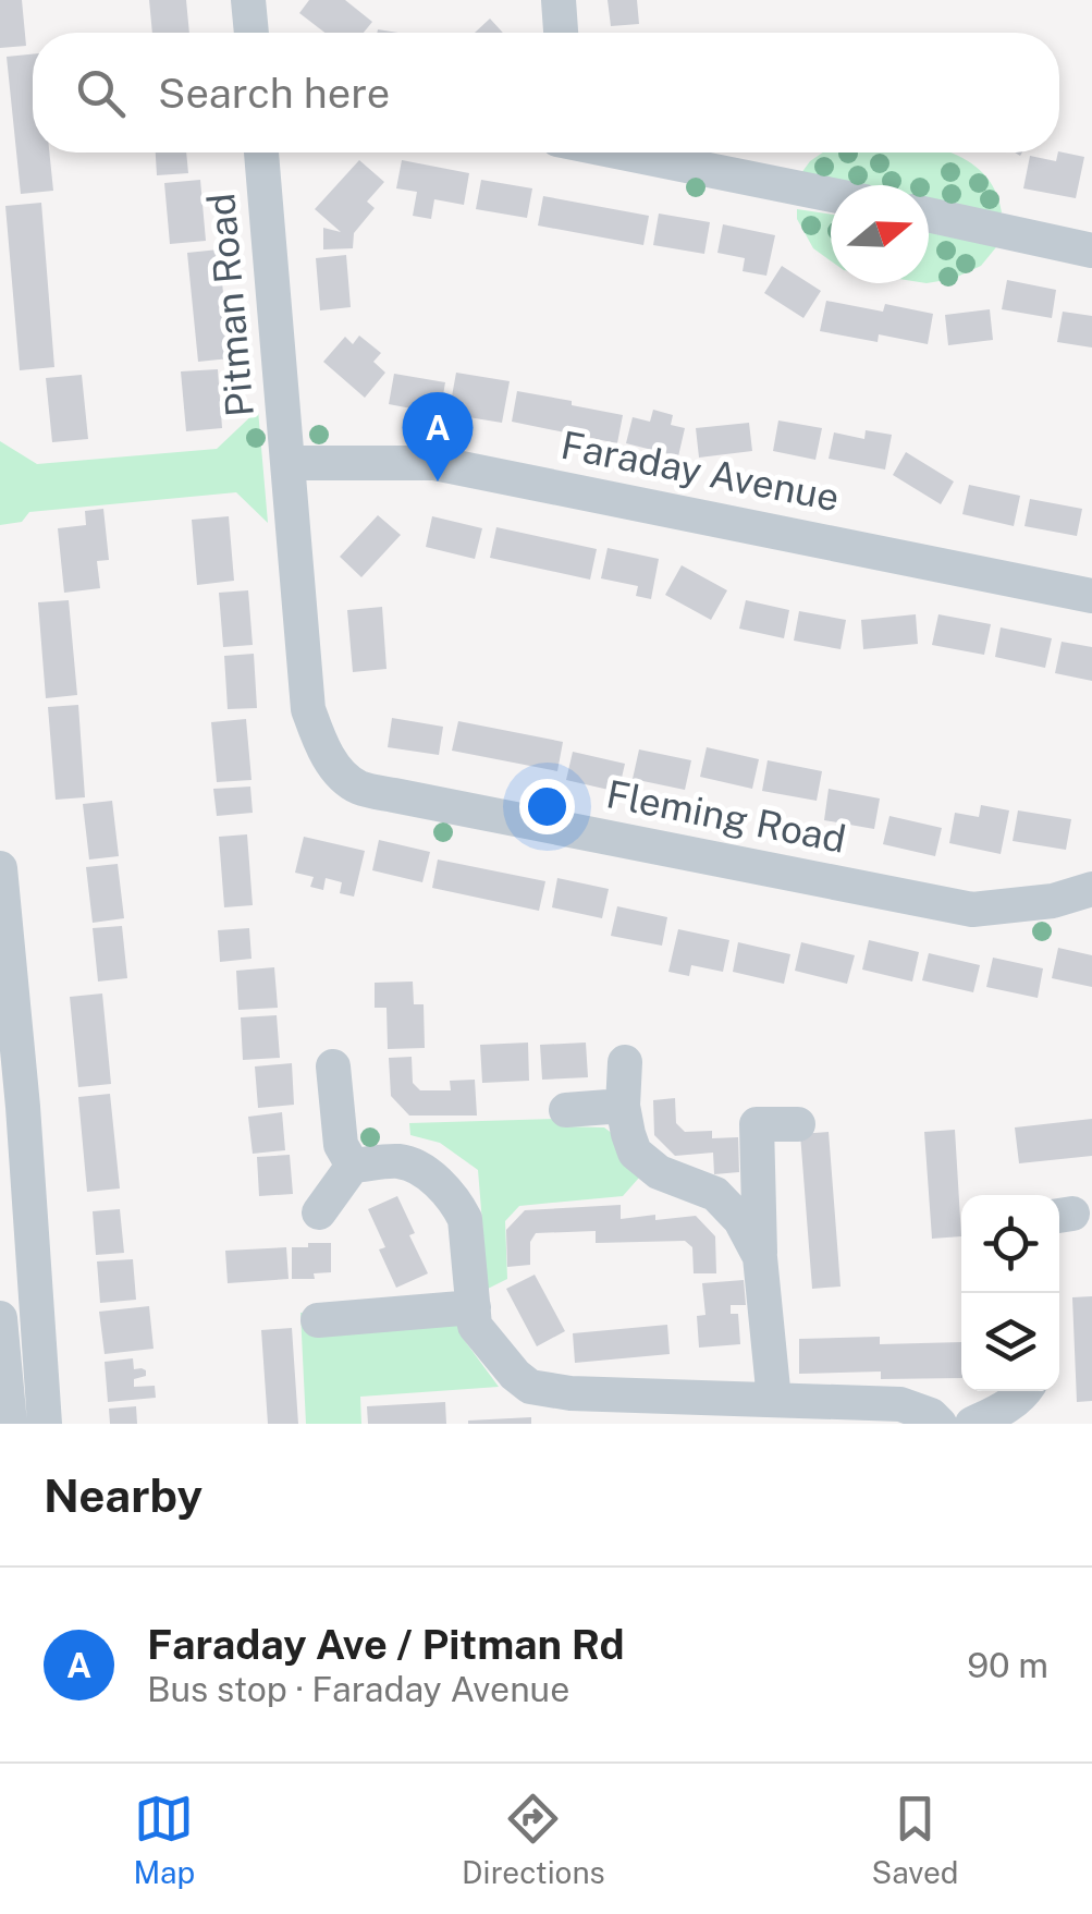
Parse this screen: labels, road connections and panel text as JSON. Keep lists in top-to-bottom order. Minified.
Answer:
{"streets":{"street":["Pitman Road","Faraday Avenue","Fleming Road"]},"crossings":[["Pitman Road","Faraday Avenue"],["Pitman Road","Fleming Road"],["Faraday Avenue","Fleming Road"]],"north":"right","page":{"search":"Search here","pins":"A","heading":"Nearby","list":[{"mark":"A","name":"Faraday Ave / Pitman Rd","note":"Bus stop · Faraday Avenue","value":"90 m"}],"nav":["Map","Directions","Saved"]}}
